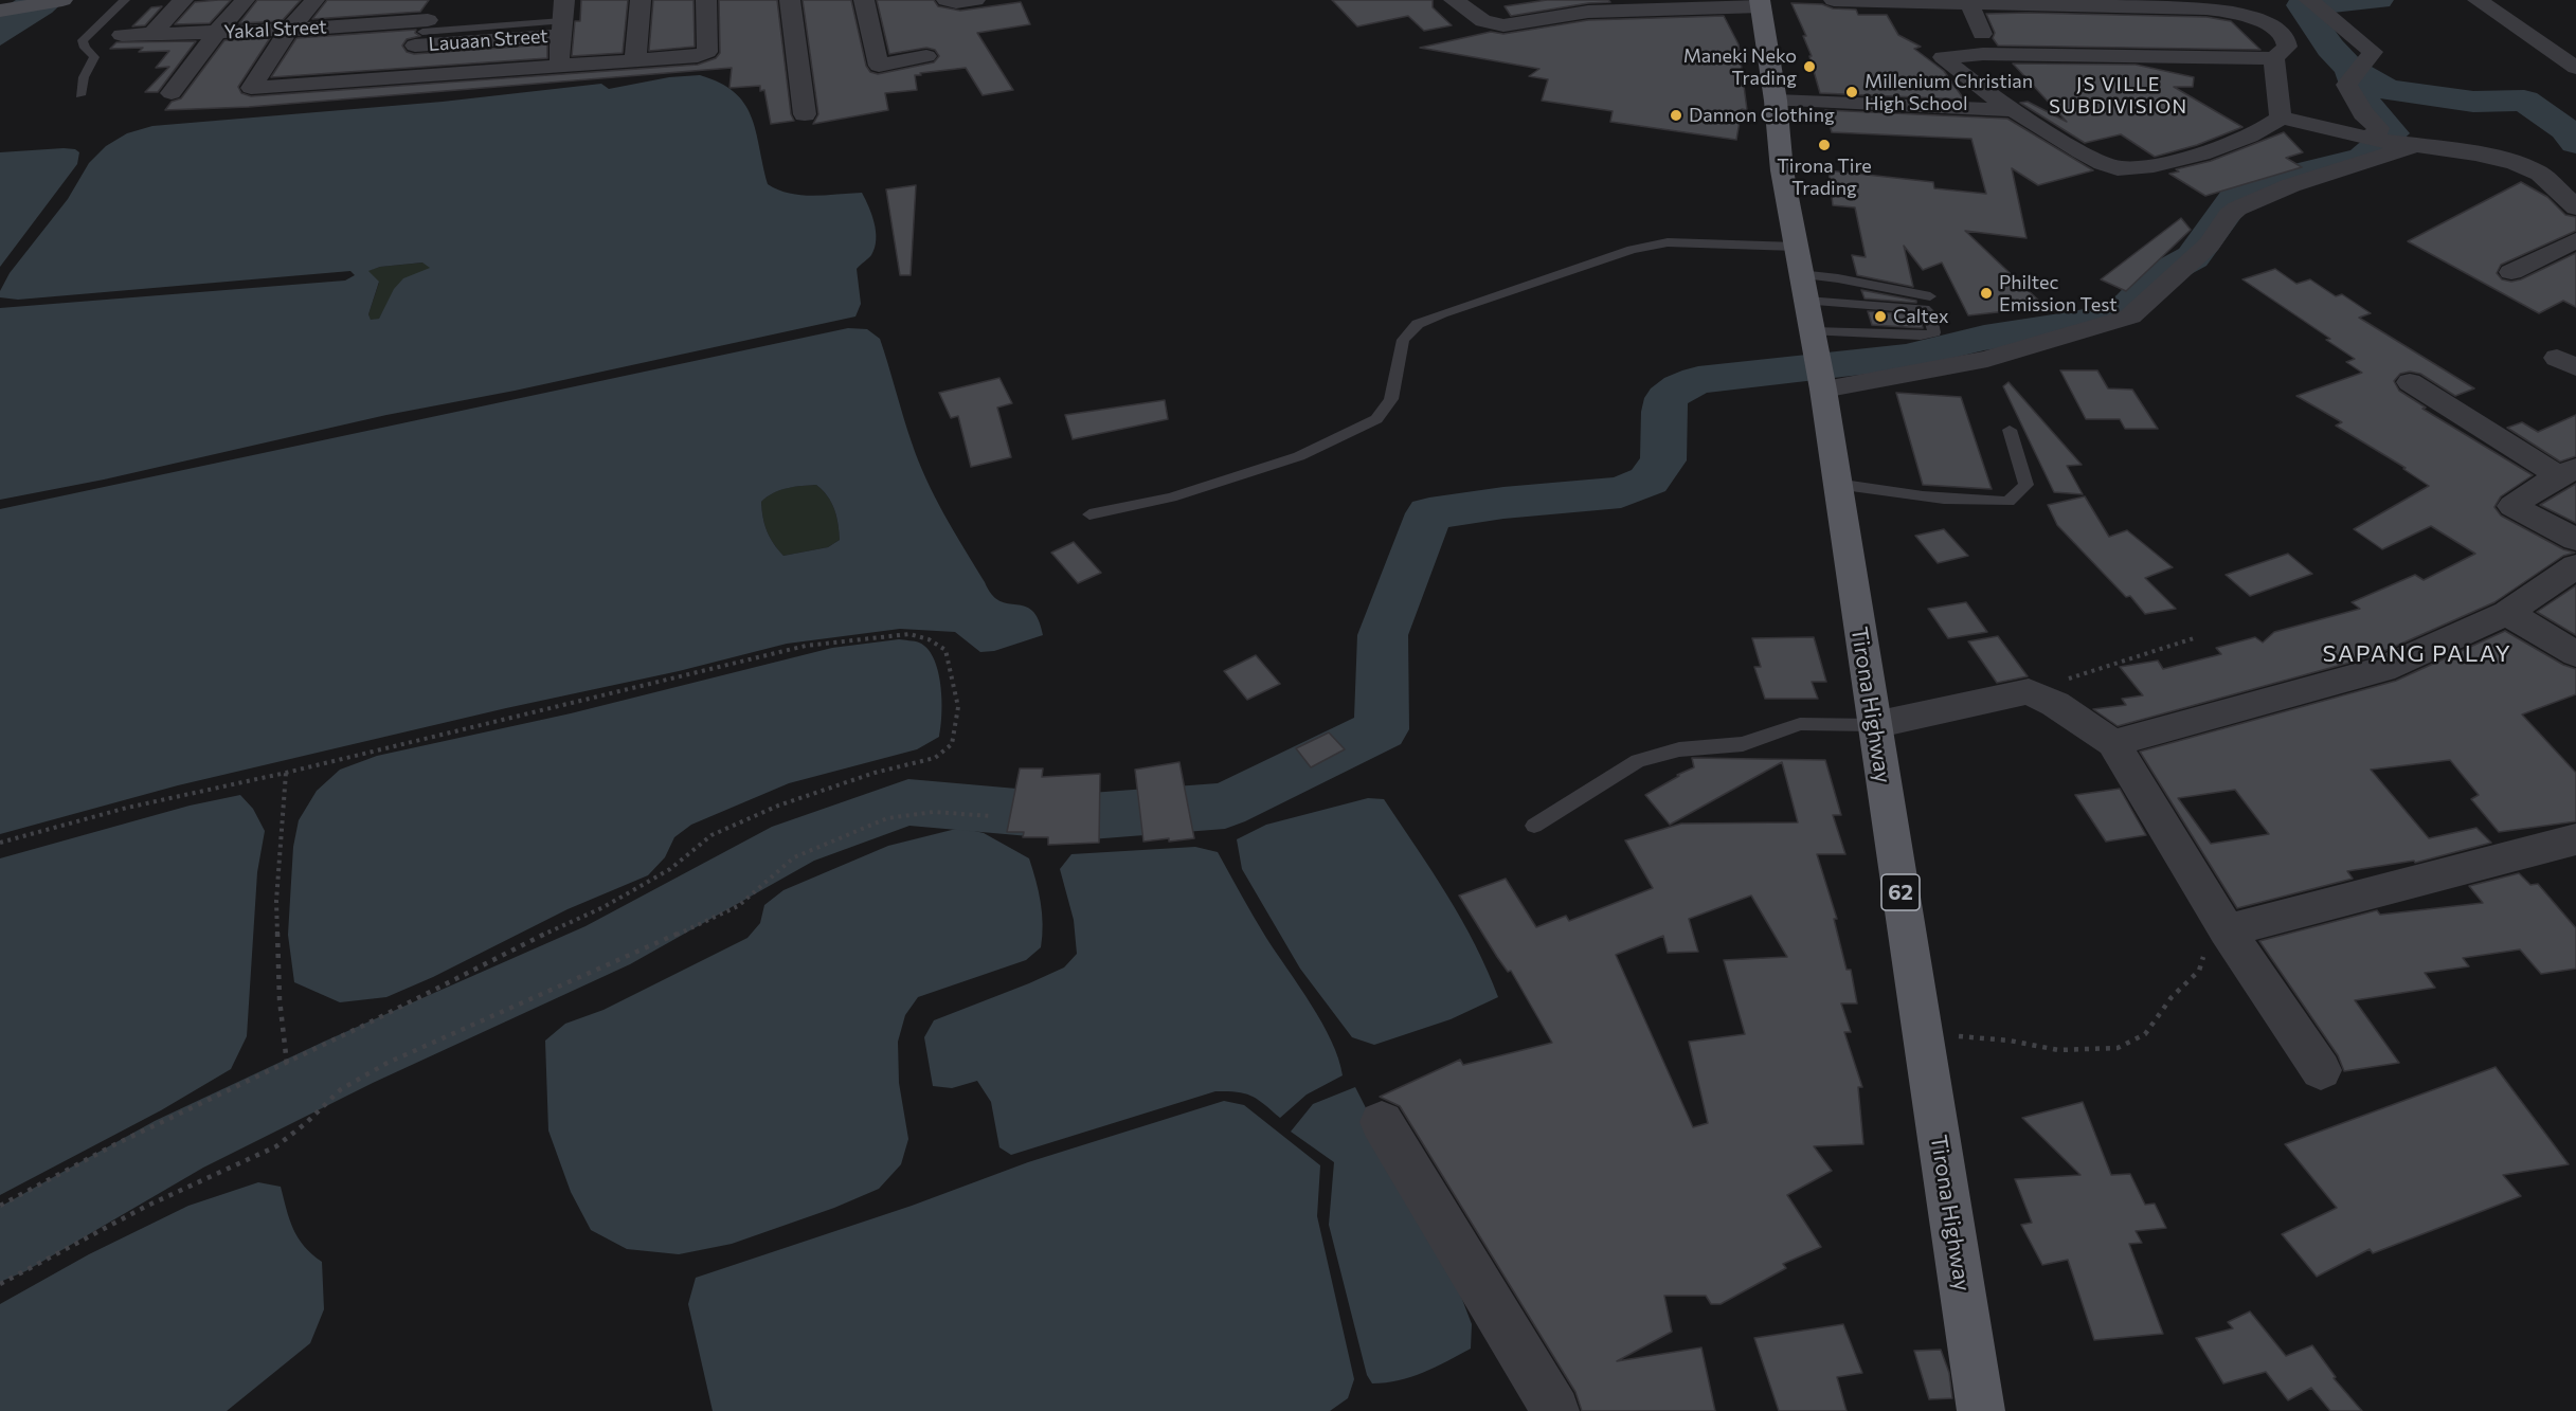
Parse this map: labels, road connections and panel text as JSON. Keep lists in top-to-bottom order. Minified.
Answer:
{"streets":{"main road":["Tirona Highway","62"],"street":["Yakal Street","Lauaan Street"]},"crossings":[["Yakal Street","Lauaan Street"]],"districts":["JS VILLE SUBDIVISION","SAPANG PALAY"],"places":["Maneki Neko Trading","Millenium Christian High School","Dannon Clothing","Tirona Tire Trading","Philtec Emission Test","Caltex"]}
